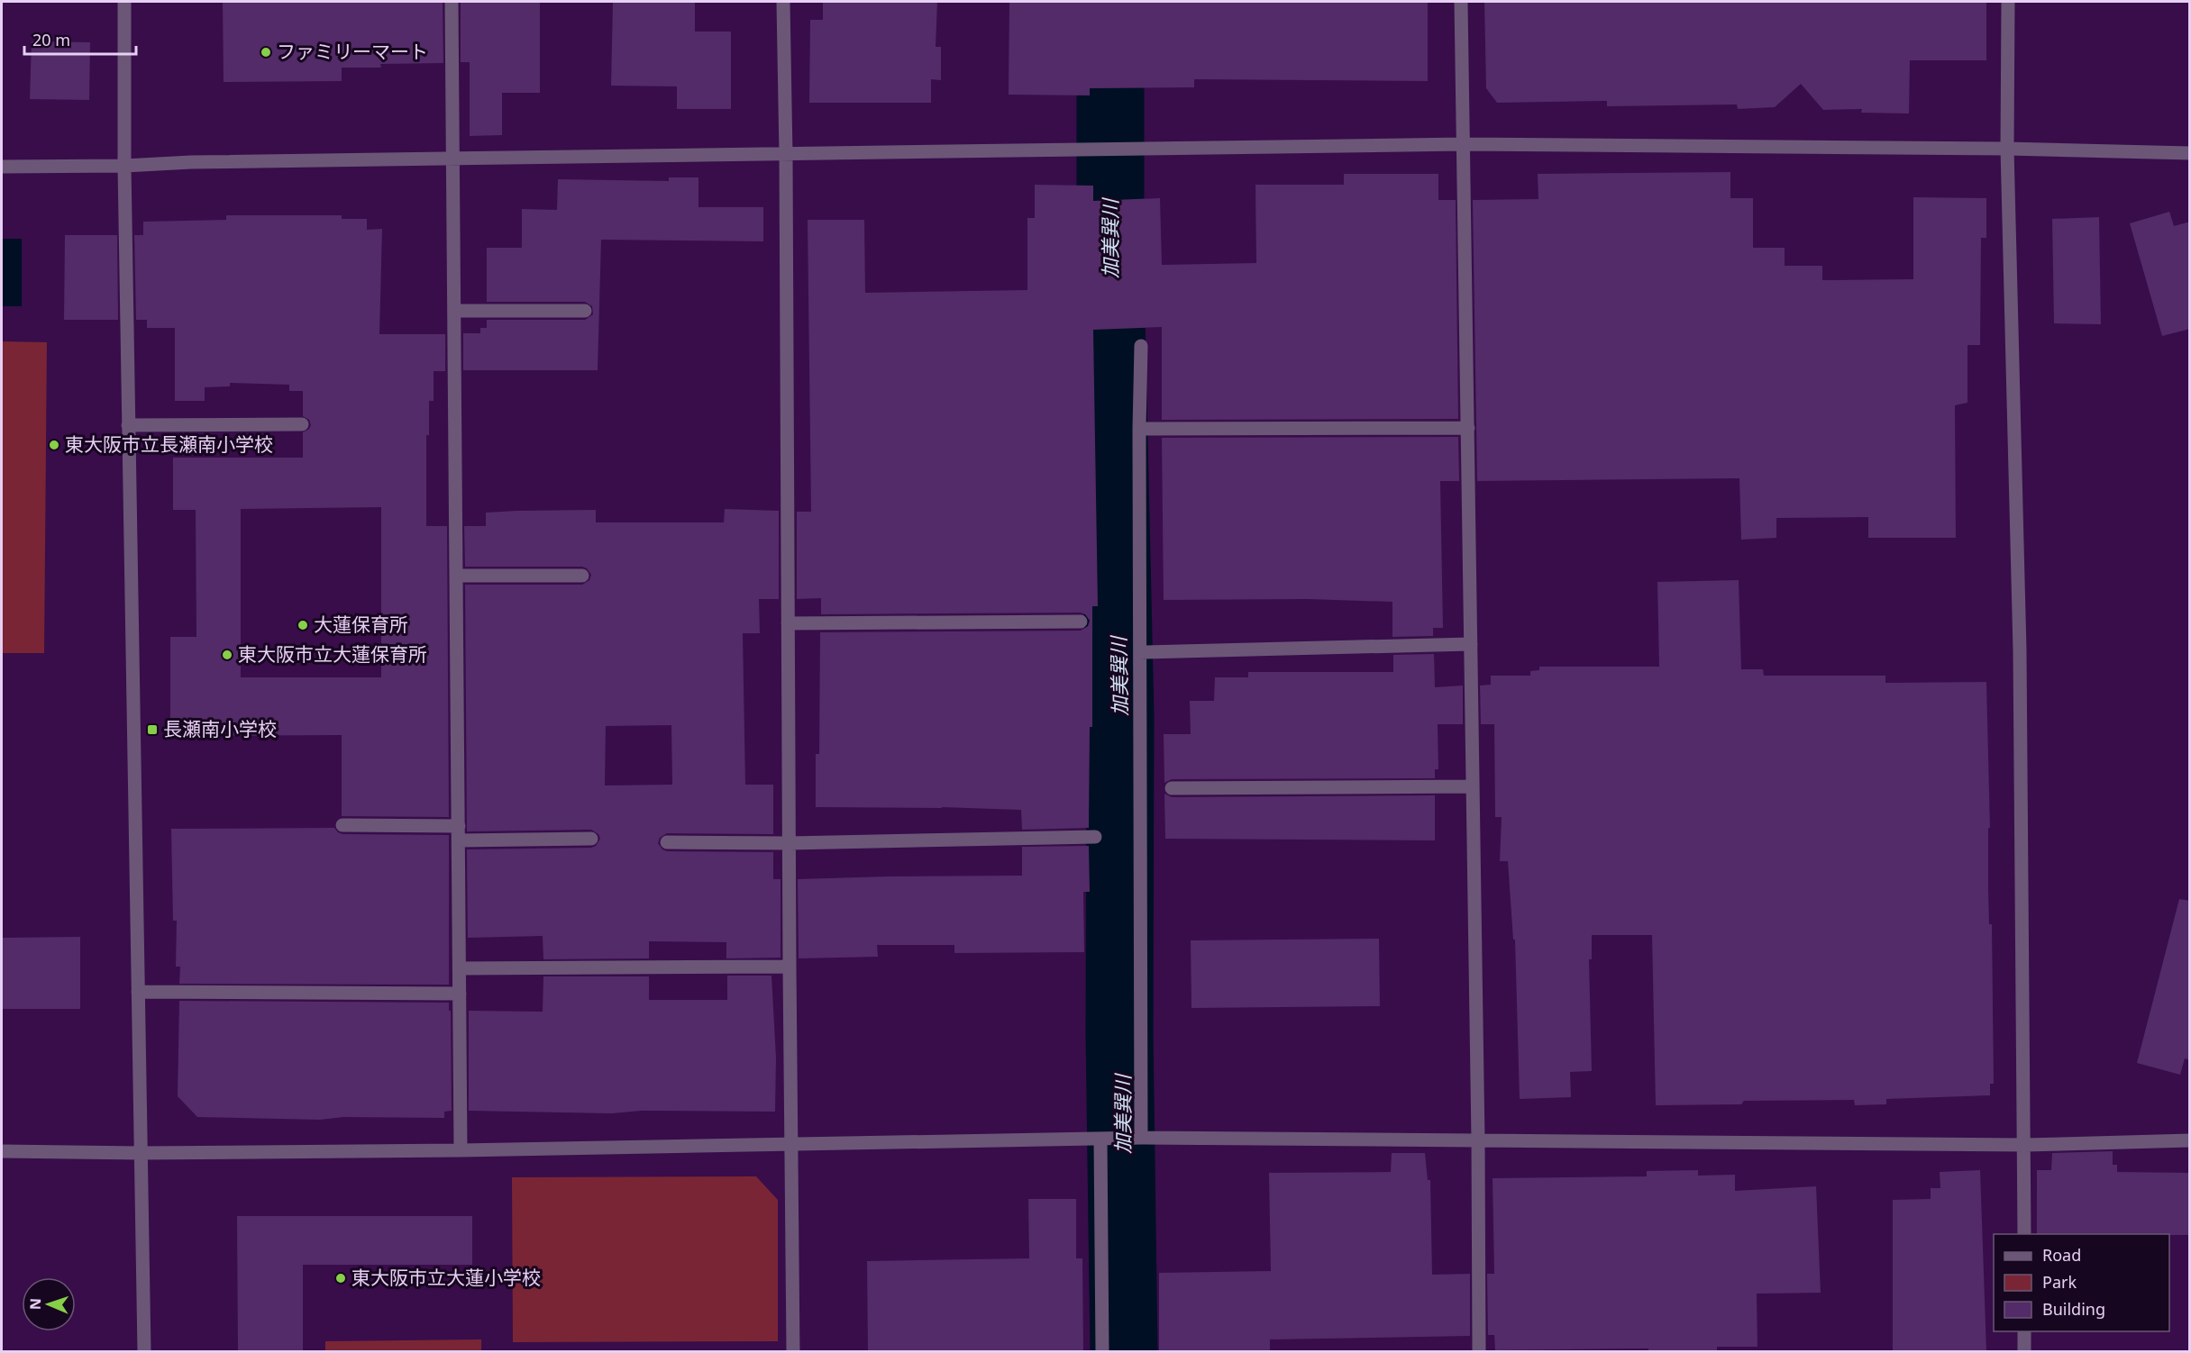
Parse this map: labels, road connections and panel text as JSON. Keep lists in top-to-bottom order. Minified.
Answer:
{"water":["加美巽川"],"places":{"other":["ファミリーマート","東大阪市立長瀬南小学校","大蓮保育所","東大阪市立大蓮保育所","東大阪市立大蓮小学校"],"transit":["長瀬南小学校"]},"legend":["Road","Park","Building"],"scale_bar":"20 m","north":"left"}
